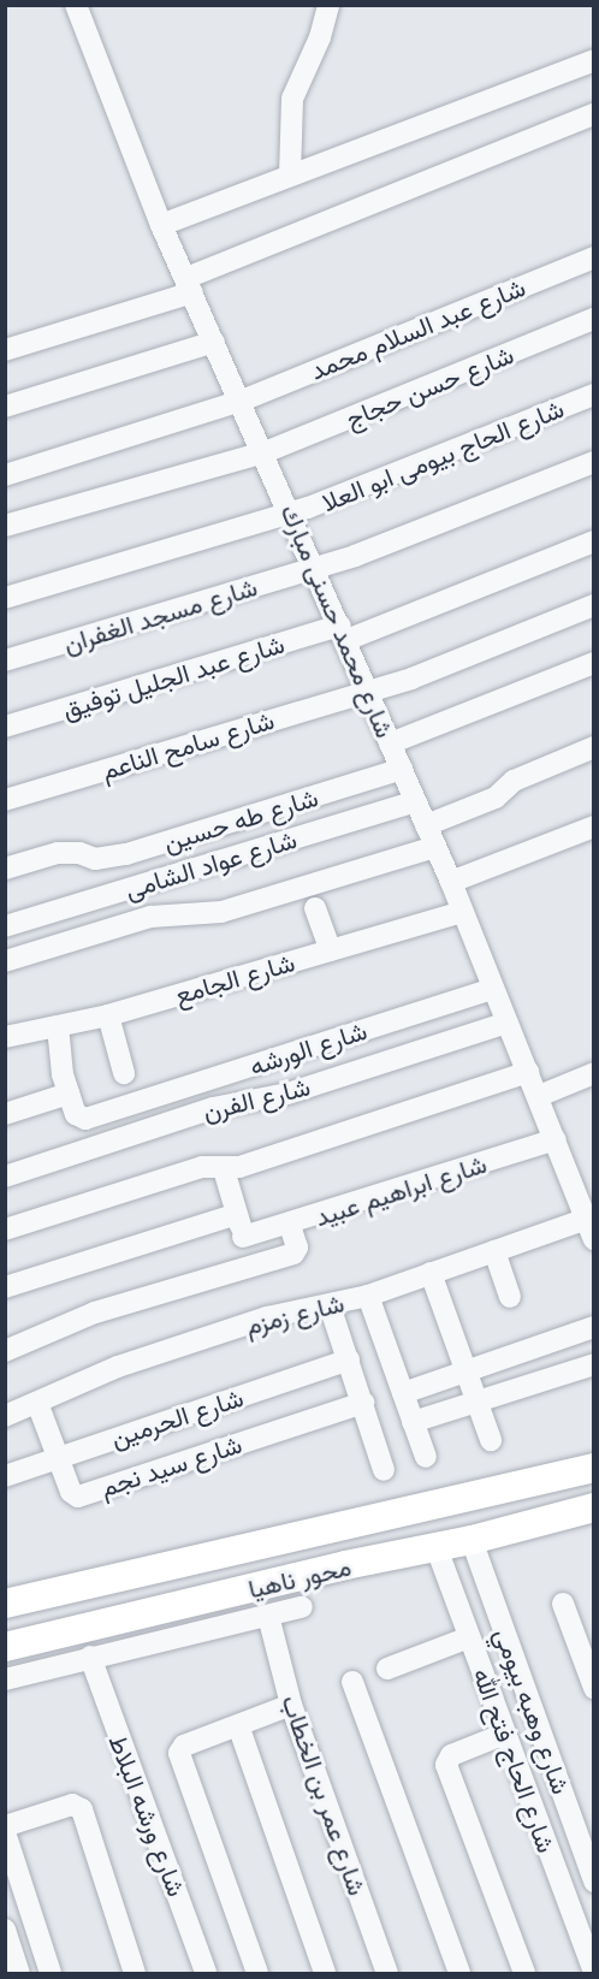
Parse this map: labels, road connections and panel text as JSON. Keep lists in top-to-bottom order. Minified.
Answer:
{"streets":{"main road":["محور ناهيا"],"street":["شارع عبد السلام محمد","شارع حسن حجاج","شارع الحاج بيومى ابو العلا","شارع مسجد الغفران","شارع محمد حسنى مبارك","شارع عبد الجليل توفيق","شارع سامح الناعم","شارع طه حسين","شارع عواد الشامى","شارع الجامع","شارع الورشه","شارع الفرن","شارع ابراهيم عبيد","شارع زمزم","شارع الحرمين","شارع سيد نجم","شارع وهبه بيومي","شارع الحاج فتح الله","شارع عمر بن الخطاب","شارع ورشه البلاط"]},"crossings":[["شارع عبد السلام محمد","شارع محمد حسنى مبارك"],["شارع حسن حجاج","شارع محمد حسنى مبارك"],["شارع الحاج بيومى ابو العلا","شارع محمد حسنى مبارك"],["شارع مسجد الغفران","شارع محمد حسنى مبارك"],["شارع محمد حسنى مبارك","شارع عبد الجليل توفيق"],["شارع محمد حسنى مبارك","شارع سامح الناعم"],["شارع محمد حسنى مبارك","شارع طه حسين"],["شارع محمد حسنى مبارك","شارع عواد الشامى"],["شارع محمد حسنى مبارك","شارع الجامع"],["شارع محمد حسنى مبارك","شارع الورشه"],["شارع محمد حسنى مبارك","شارع الفرن"],["شارع محمد حسنى مبارك","شارع ابراهيم عبيد"],["شارع محمد حسنى مبارك","شارع زمزم"],["شارع زمزم","شارع سيد نجم"],["شارع الحرمين","شارع سيد نجم"],["محور ناهيا","شارع وهبه بيومي"],["محور ناهيا","شارع الحاج فتح الله"]]}
